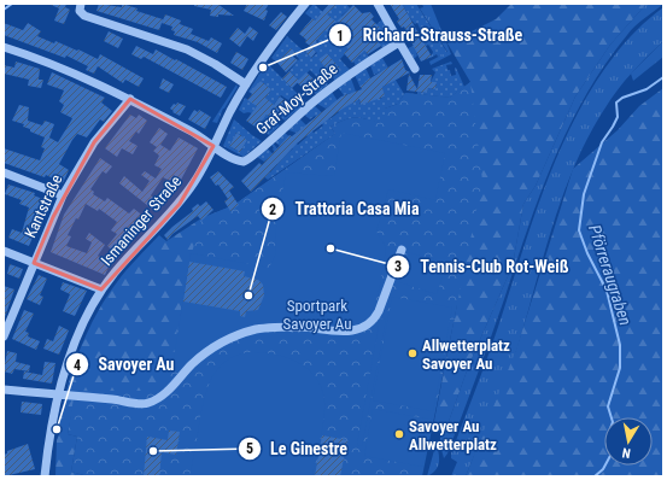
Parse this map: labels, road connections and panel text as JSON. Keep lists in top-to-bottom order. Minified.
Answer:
{"streets":{"street":["Graf-Moy-Straße","Kantstraße","Ismaninger Straße"]},"crossings":[["Graf-Moy-Straße","Kantstraße"],["Graf-Moy-Straße","Ismaninger Straße"]],"water":["Pförreraugraben"],"parks":["Sportpark Savoyer Au"],"places":["Richard-Strauss-Straße","Tennis-Club Rot-Weiß","Trattoria Casa Mia","Allwetterplatz Savoyer Au","Savoyer Au","Savoyer Au Allwetterplatz","Le Ginestre"],"north":"bottom"}
